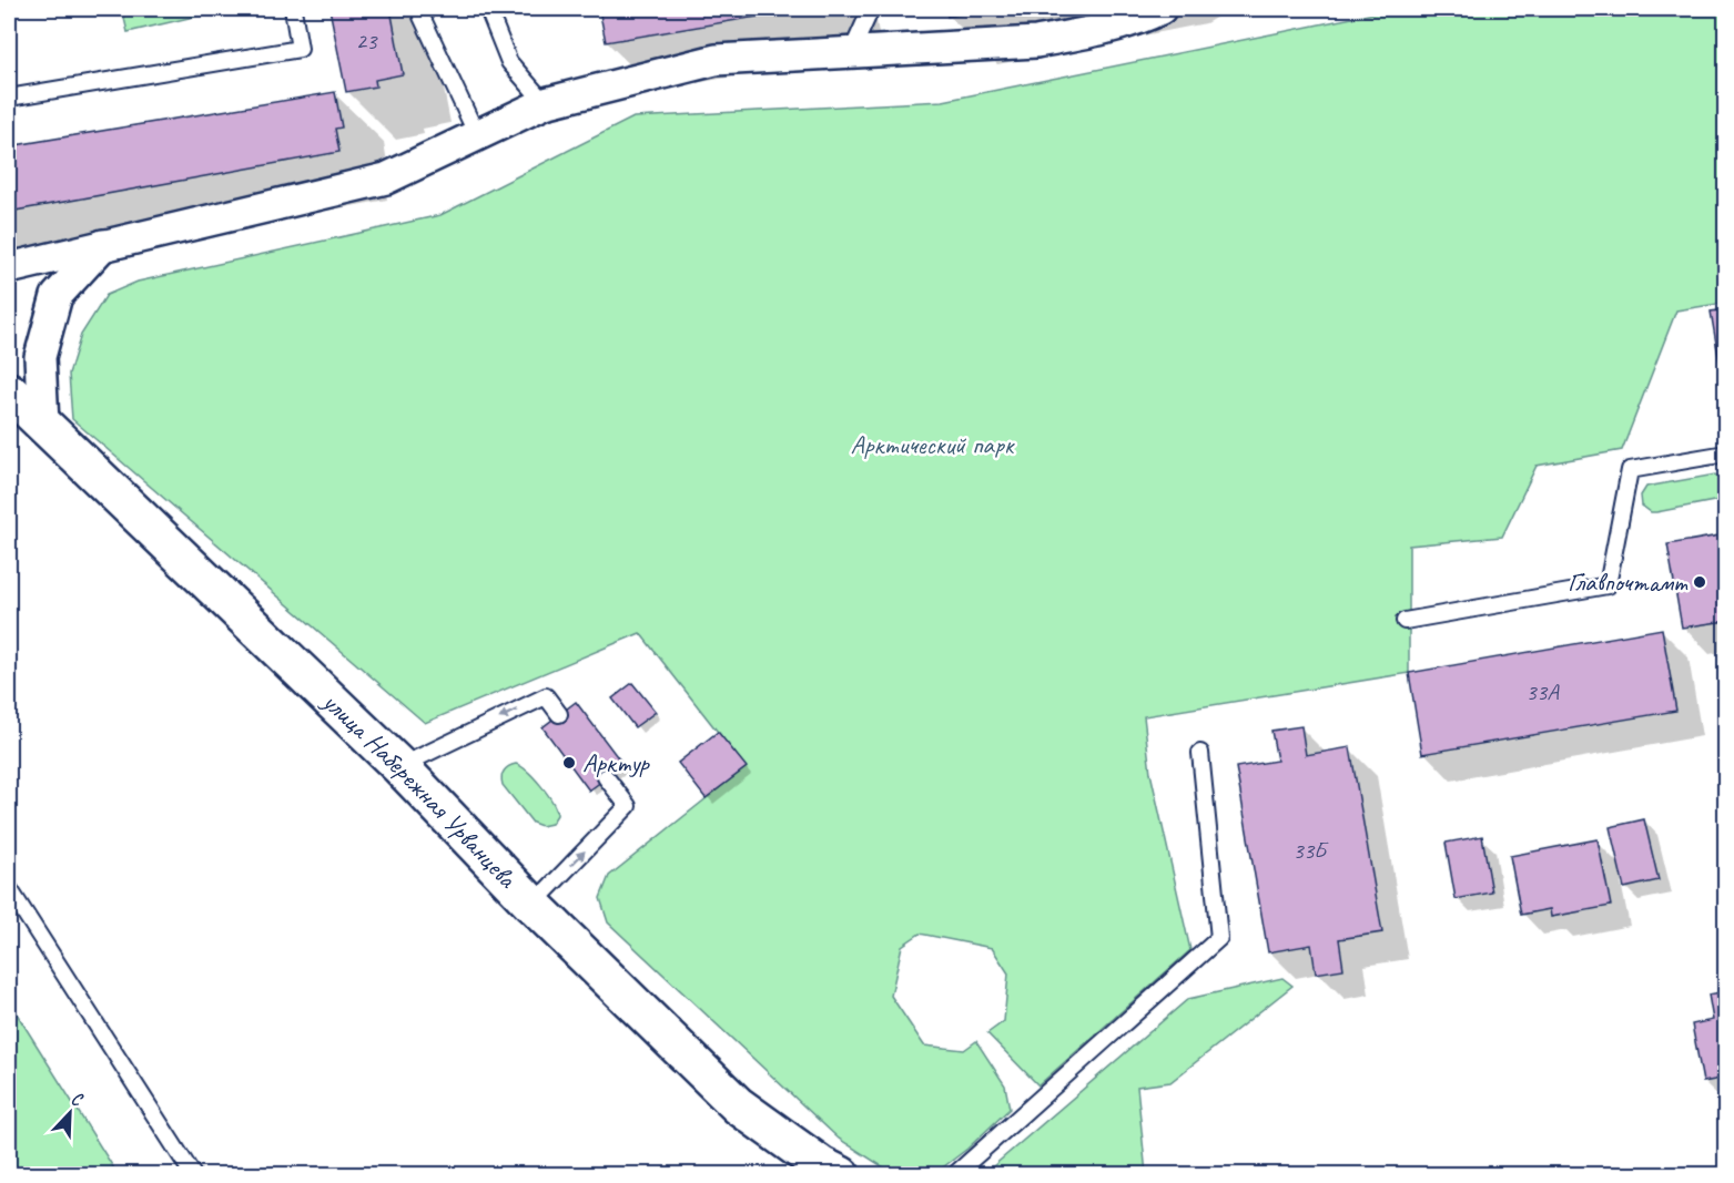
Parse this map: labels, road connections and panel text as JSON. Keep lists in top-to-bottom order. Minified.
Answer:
{"streets":{"street":["улица Набережная Урванцева"]},"parks":["Арктический парк"],"places":["Главпочтамт","Арктур"],"house_numbers":["23","33А","33Б"],"north":"top right"}
